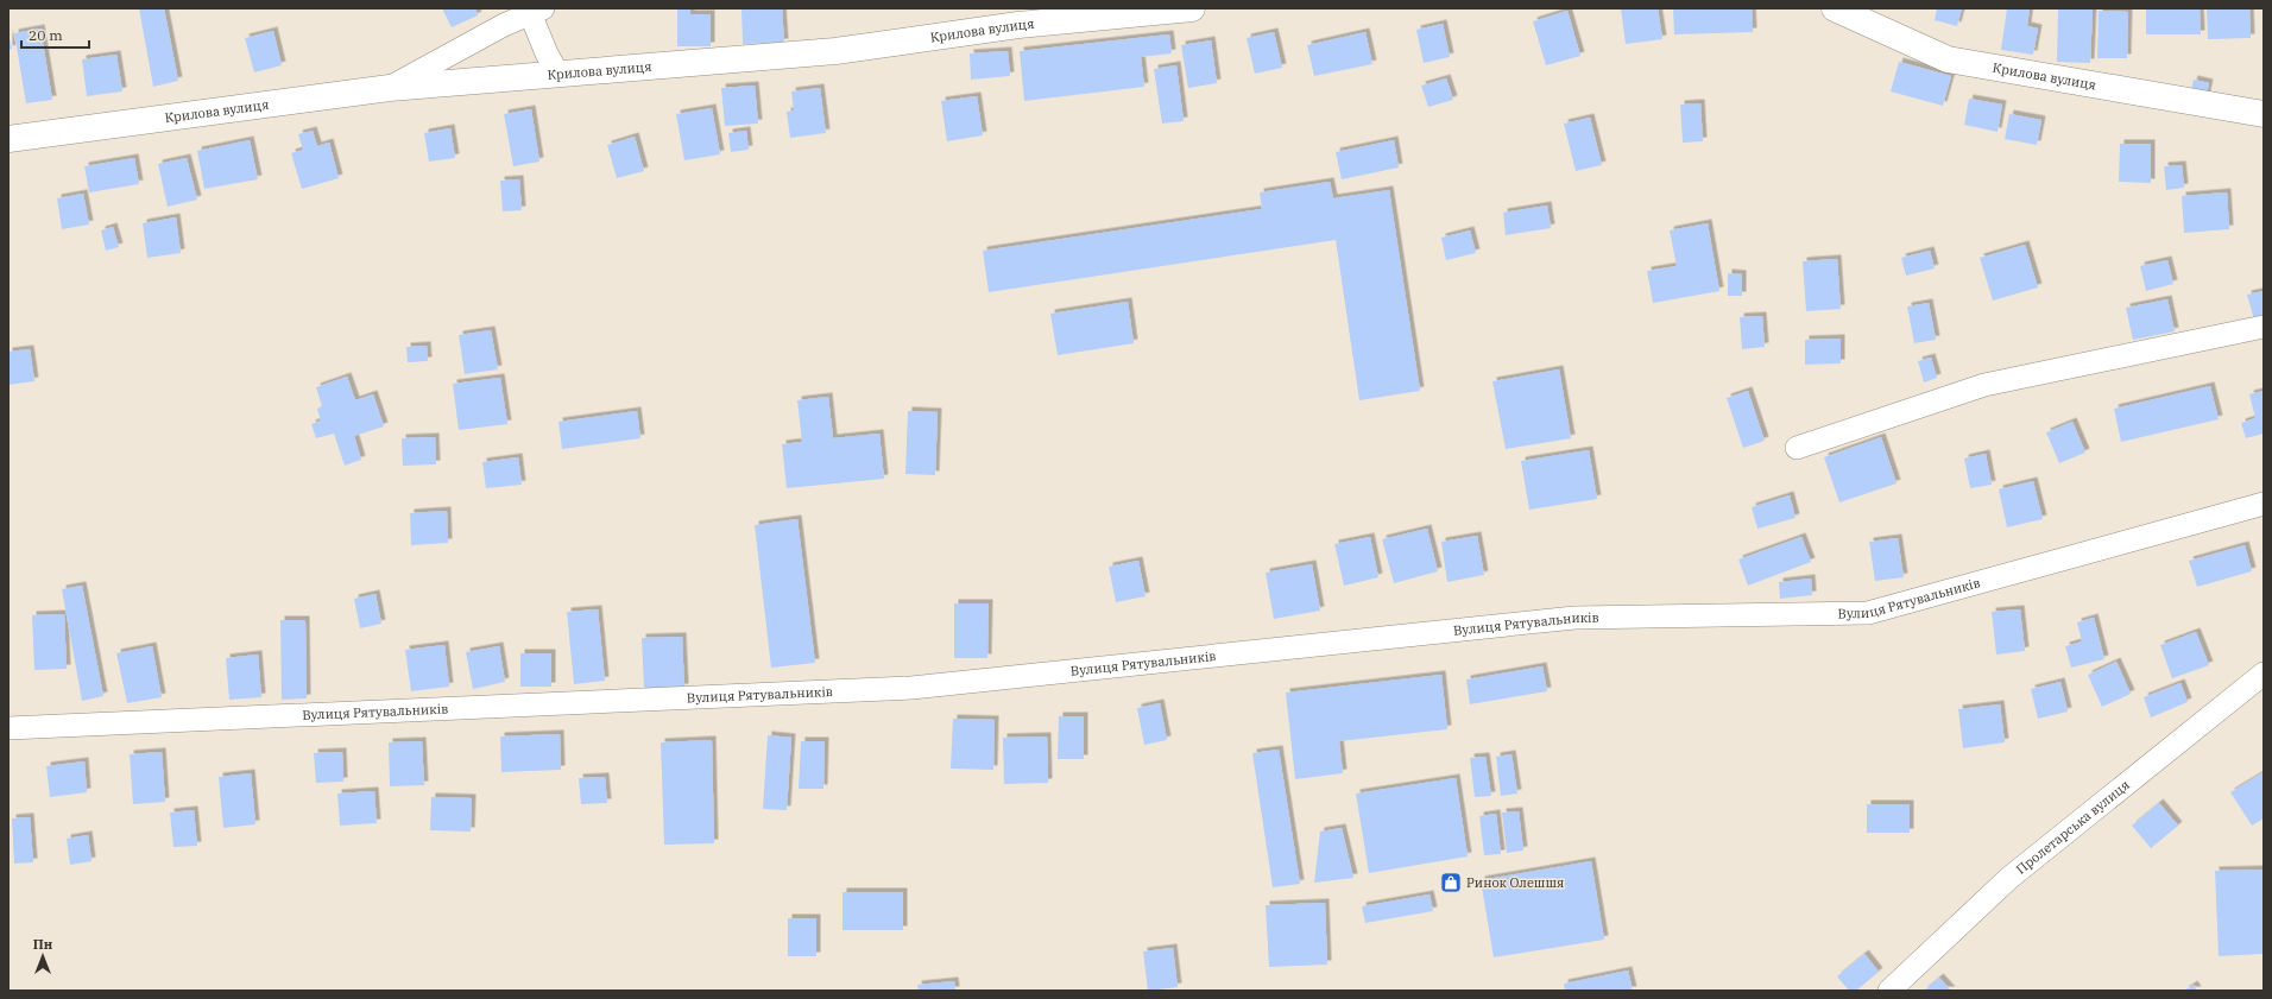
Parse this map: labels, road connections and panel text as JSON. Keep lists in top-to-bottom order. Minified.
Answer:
{"streets":{"street":["Крилова вулиця","Вулиця Рятувальників","Пролетарська вулиця"]},"places":{"shop":["Ринок Олешшя"]},"scale_bar":"20 m","north":"top"}
